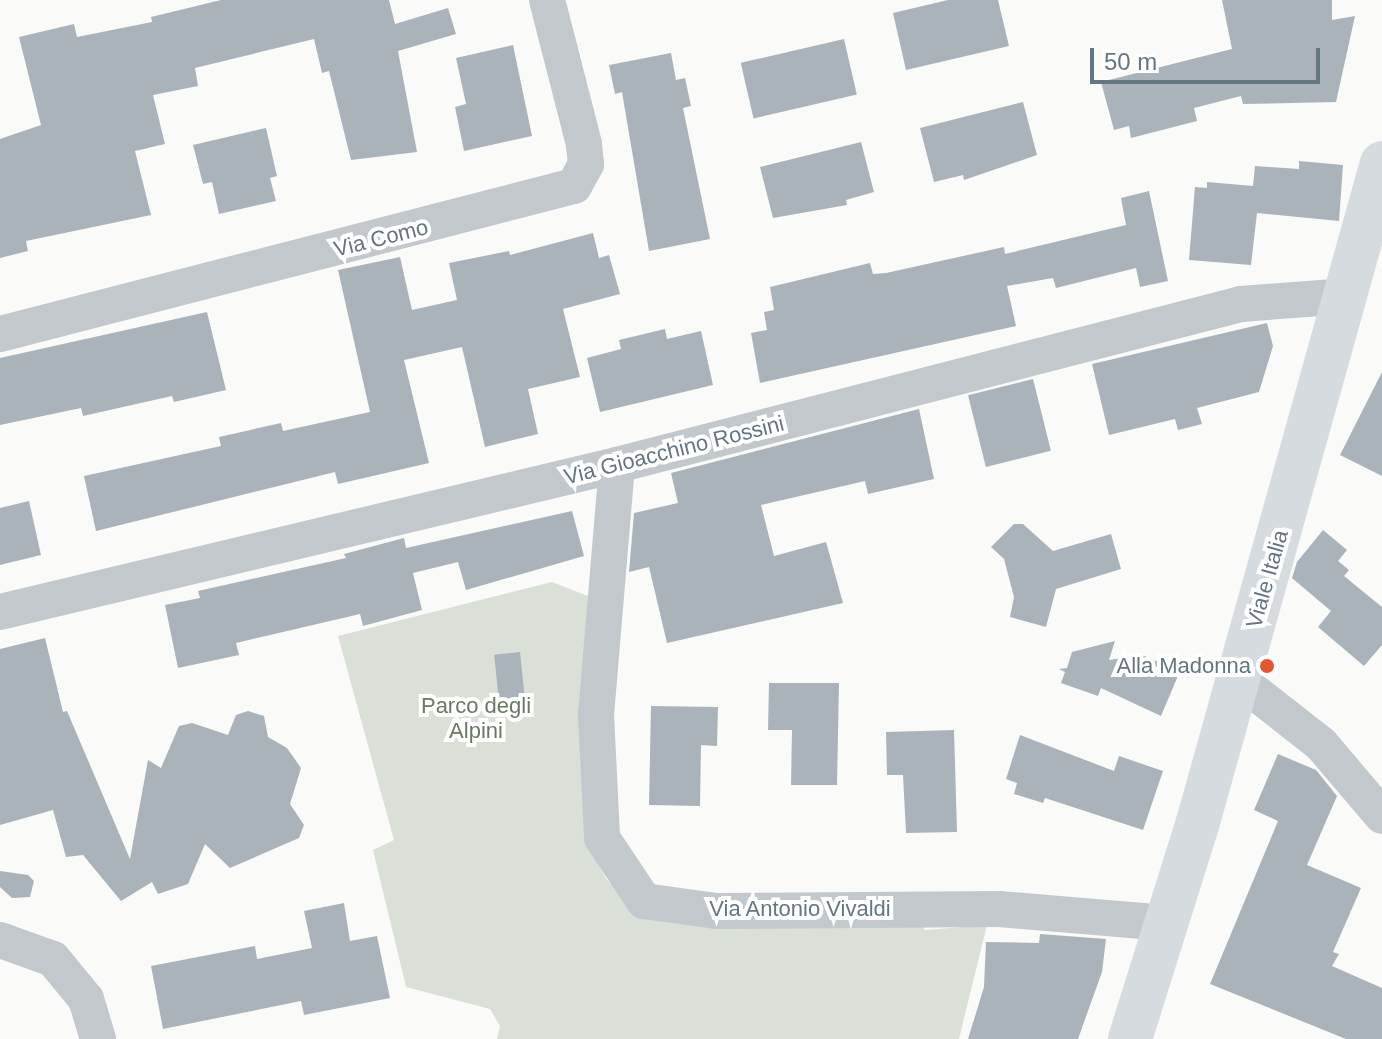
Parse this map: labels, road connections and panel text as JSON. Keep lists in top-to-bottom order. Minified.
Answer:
{"streets":{"main road":["Viale Italia"],"street":["Via Como","Via Gioacchino Rossini","Via Antonio Vivaldi"]},"crossings":[["Via Gioacchino Rossini","Viale Italia"],["Via Gioacchino Rossini","Via Antonio Vivaldi"],["Viale Italia","Via Antonio Vivaldi"]],"parks":["Parco degli Alpini"],"places":["Alla Madonna"],"scale_bar":"50 m"}
